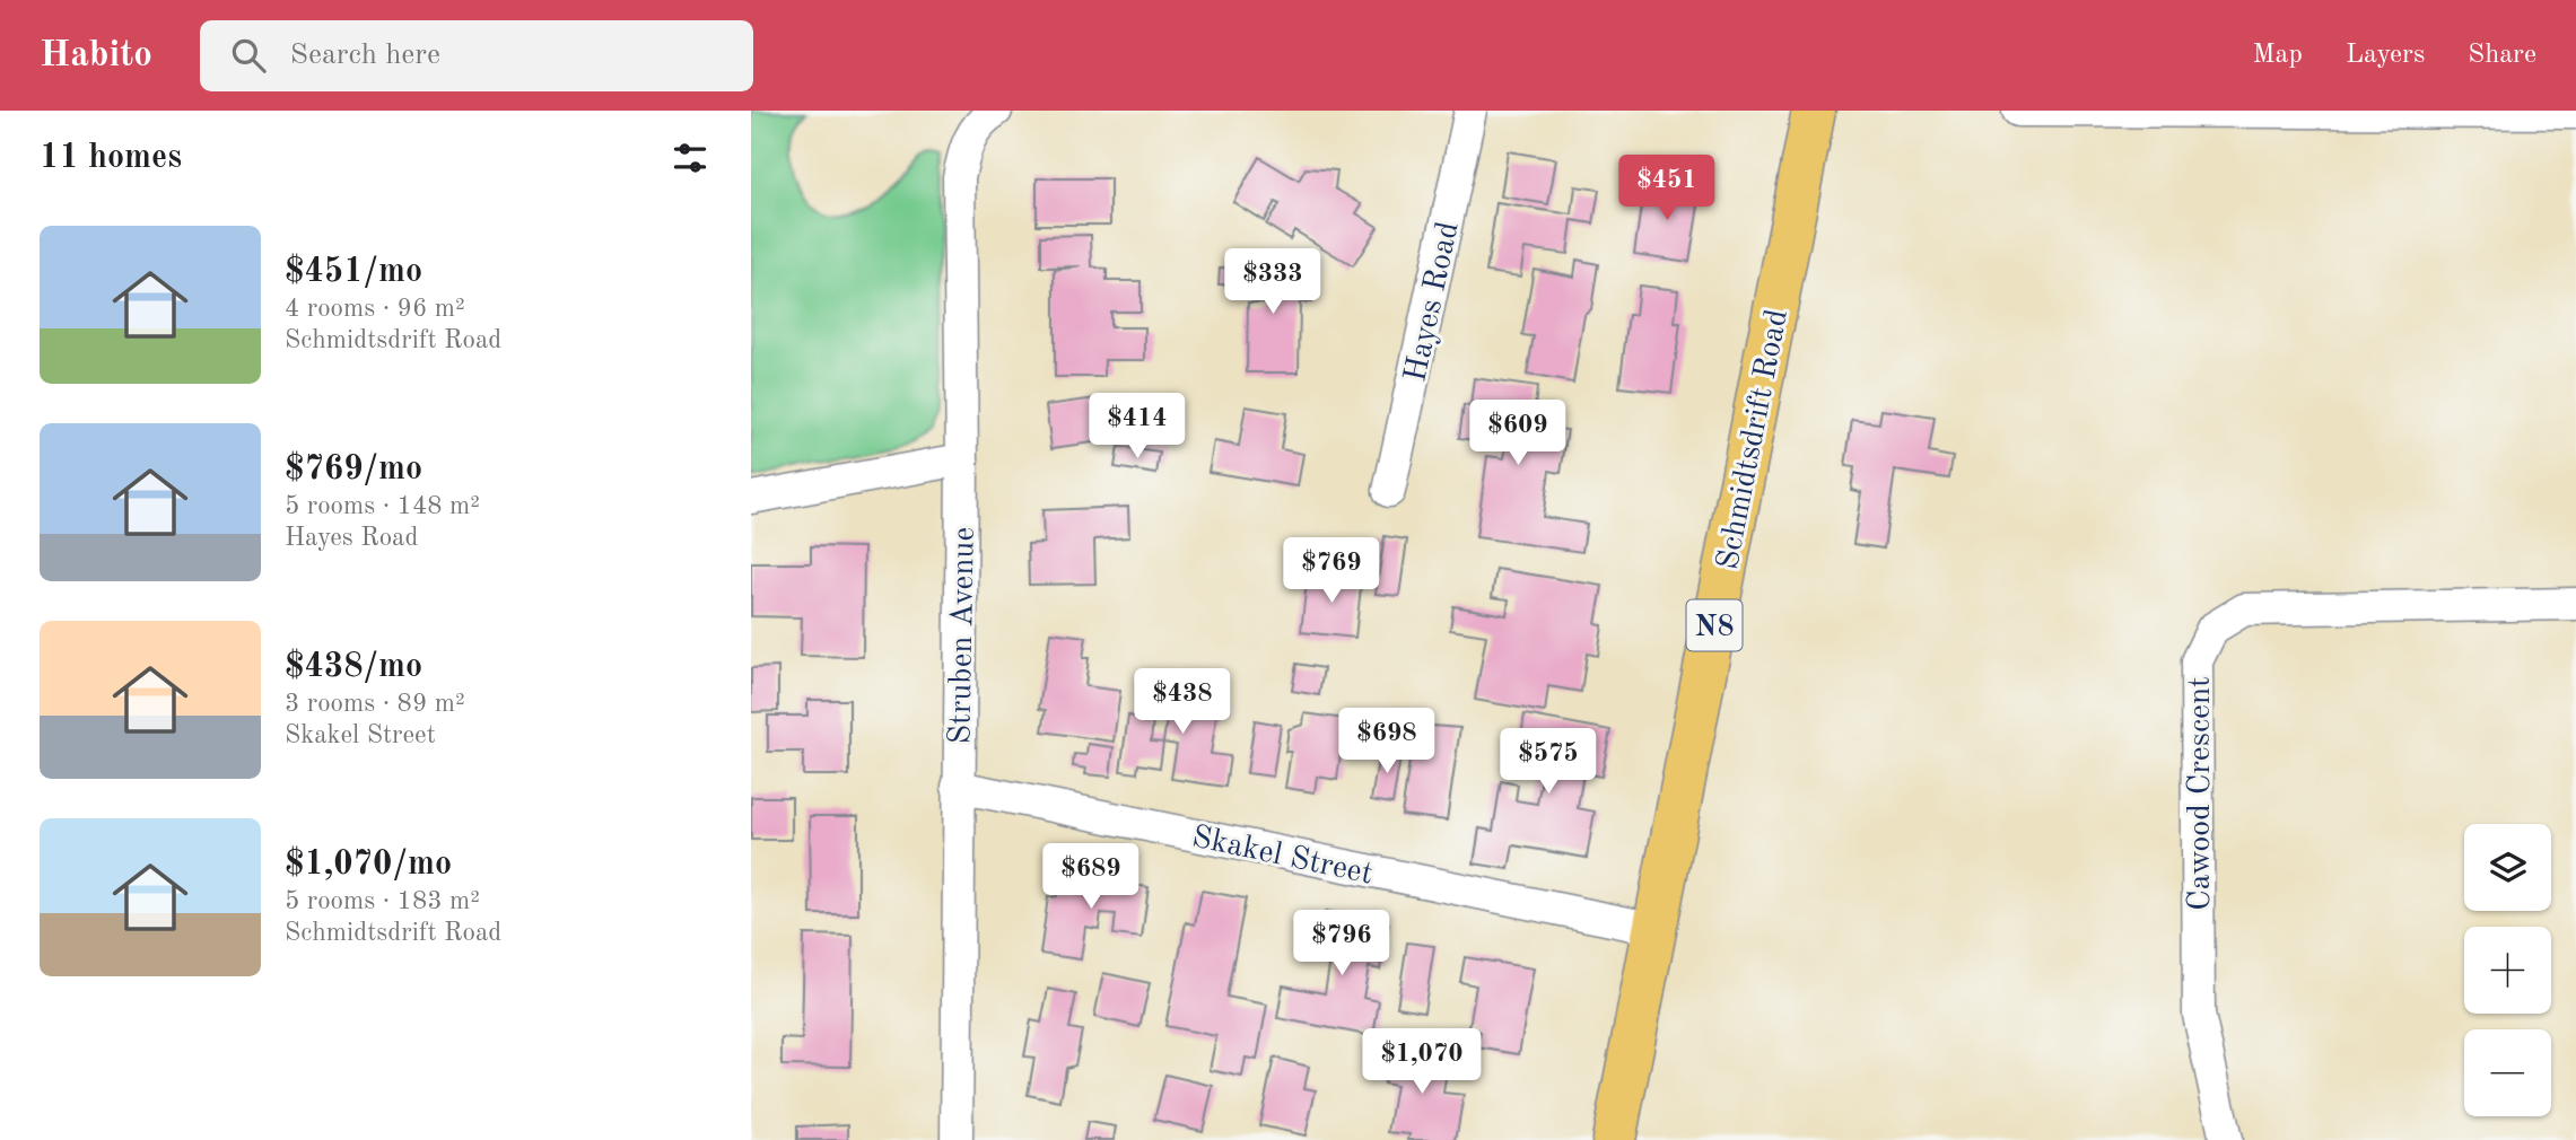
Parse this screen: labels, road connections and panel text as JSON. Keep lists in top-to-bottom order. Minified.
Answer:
{"streets":{"highway":["Schmidtsdrift Road","N8"],"street":["Hayes Road","Struben Avenue","Cawood Crescent","Skakel Street"]},"crossings":[["Schmidtsdrift Road","Skakel Street"],["Struben Avenue","Skakel Street"]],"page":{"header":"Habito","search":"Search here","nav":["Map","Layers","Share"],"heading":"11 homes","price":["$451","$333","$414","$609","$769","$438","$698","$575","$689","$796","$1,070"],"list":[{"name":"$451/mo","note":"4 rooms · 96 m² · Schmidtsdrift Road"},{"name":"$769/mo","note":"5 rooms · 148 m² · Hayes Road"},{"name":"$438/mo","note":"3 rooms · 89 m² · Skakel Street"},{"name":"$1,070/mo","note":"5 rooms · 183 m² · Schmidtsdrift Road"}],"map_buttons":["+","−"]}}
